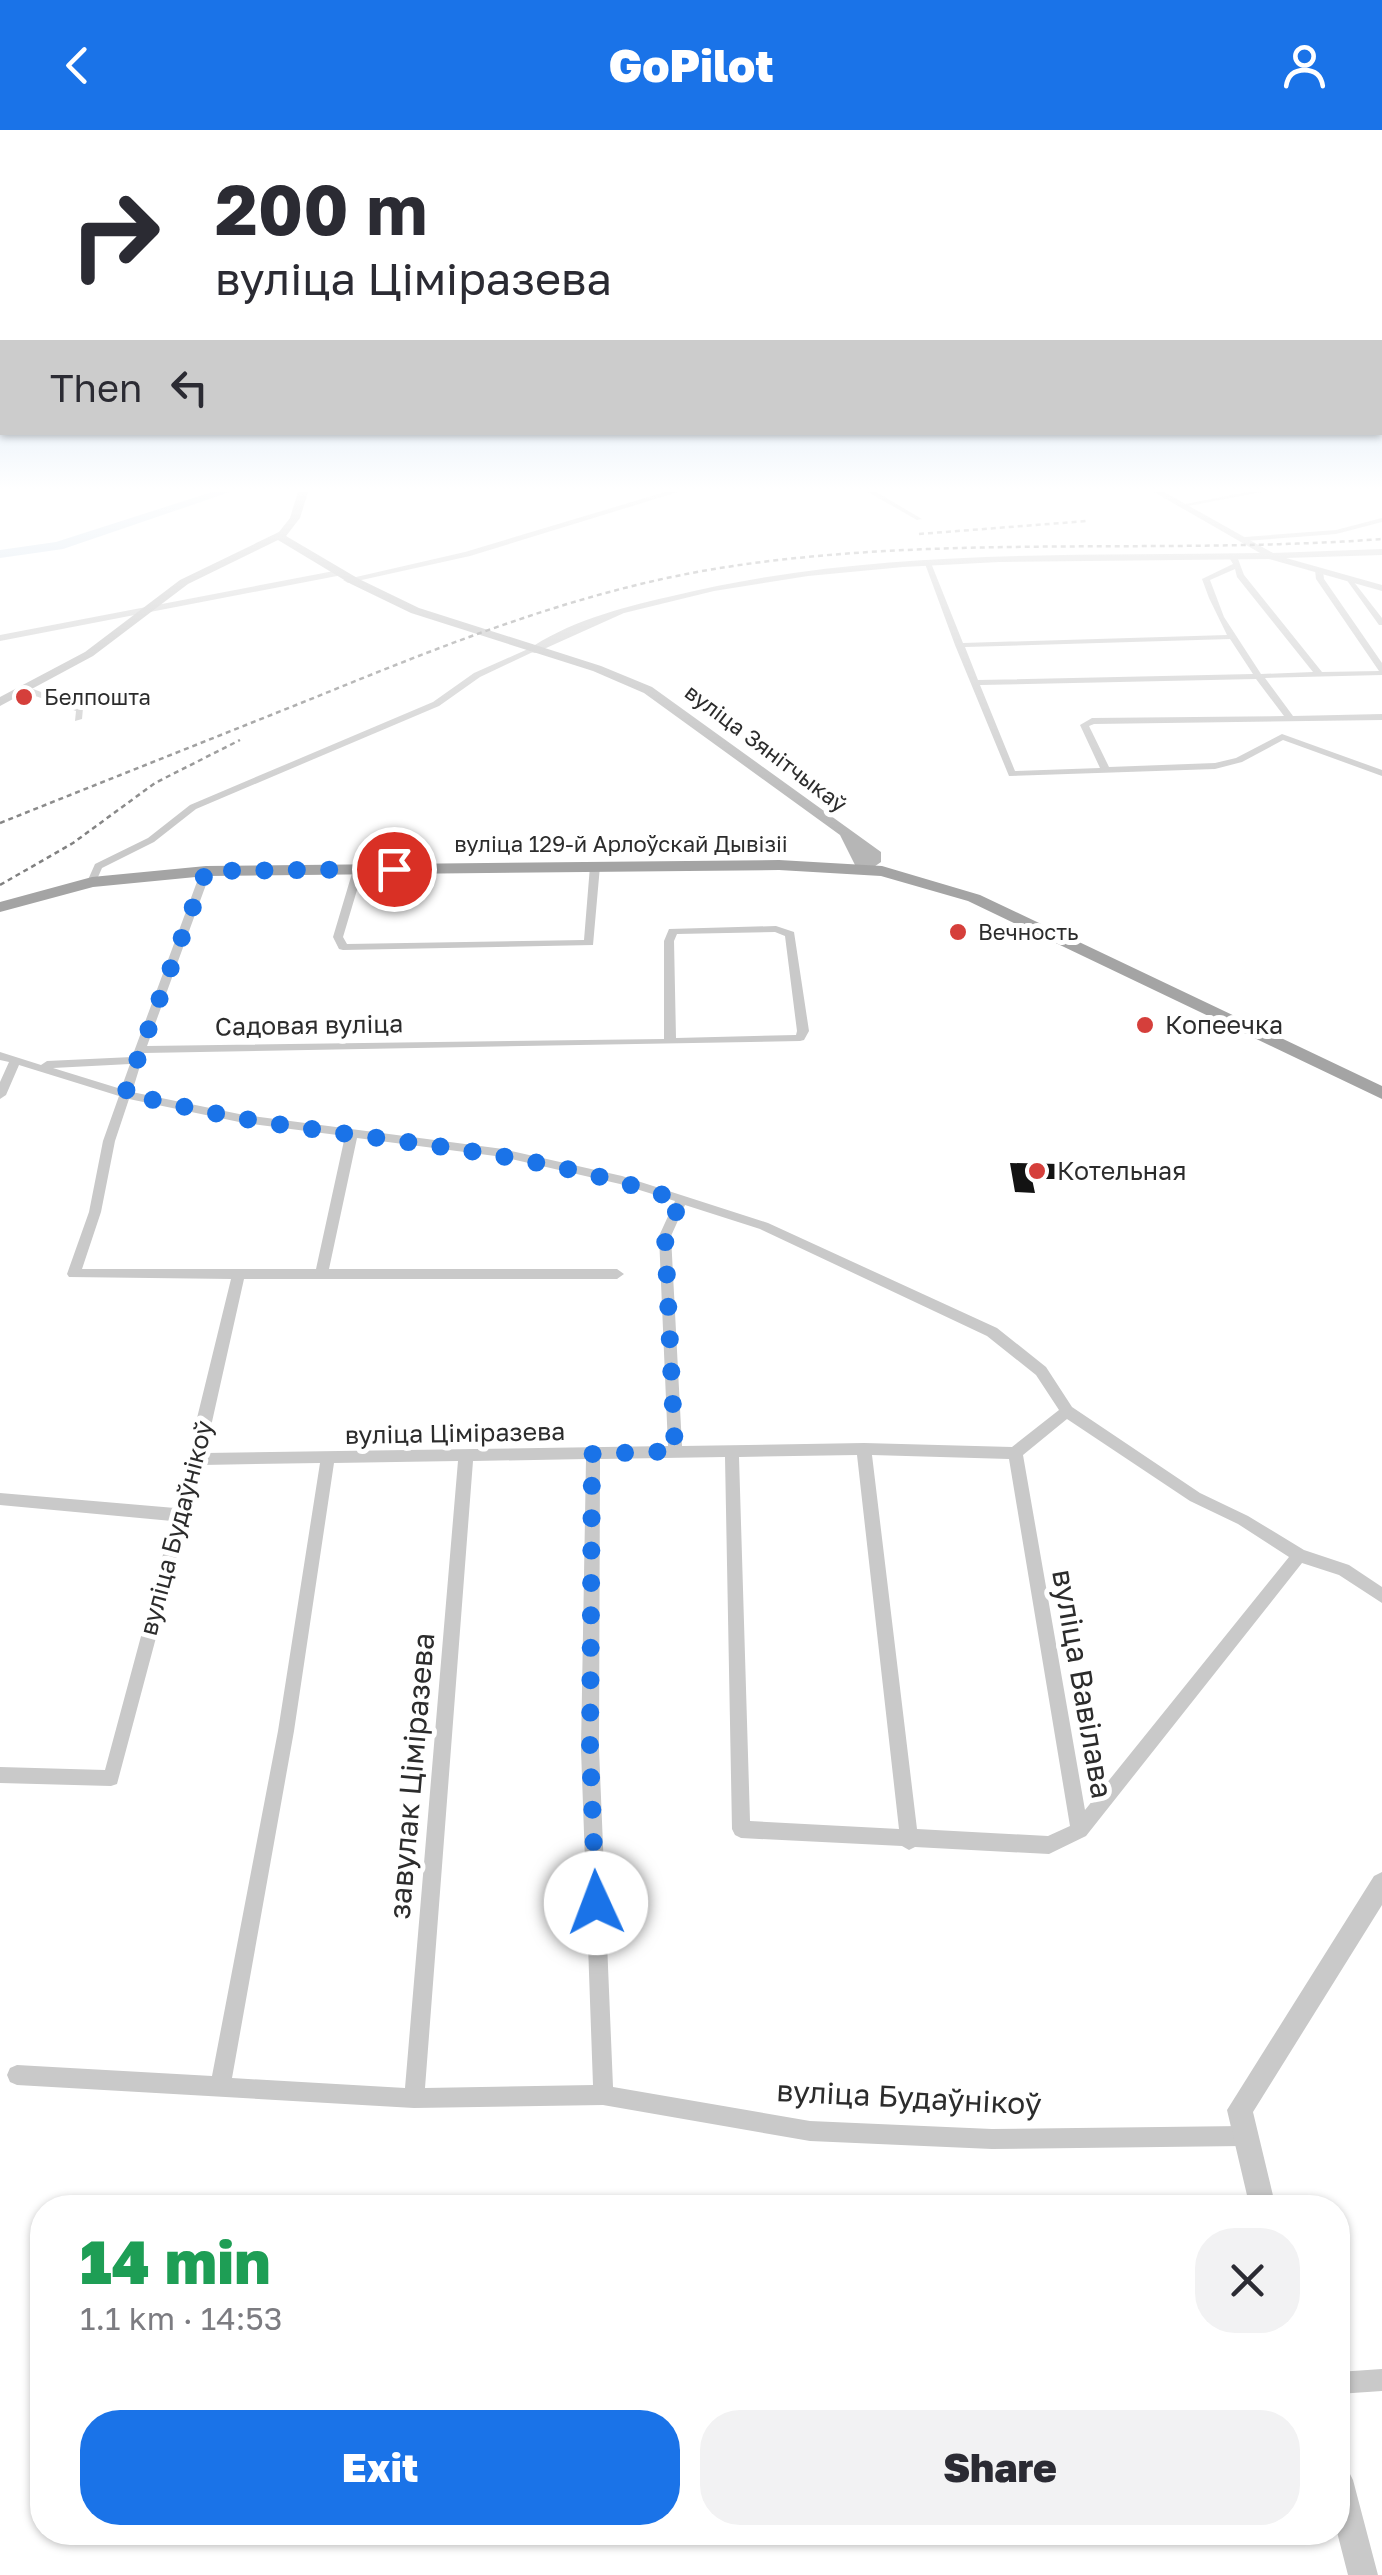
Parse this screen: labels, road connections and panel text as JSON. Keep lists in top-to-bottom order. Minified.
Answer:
{"streets":{"main road":["вуліца Зянітчыкаў","вуліца 129-й Арлоўскай Дывізіі"],"street":["Садовая вуліца","вуліца Ціміразева","вуліца Будаўнікоў","вуліца Вавілава","завулак Ціміразева"]},"crossings":[["вуліца Зянітчыкаў","вуліца 129-й Арлоўскай Дывізіі"],["вуліца Ціміразева","вуліца Будаўнікоў"],["вуліца Ціміразева","вуліца Вавілава"],["вуліца Ціміразева","завулак Ціміразева"],["вуліца Будаўнікоў","завулак Ціміразева"]],"places":["Белпошта","Вечность","Копеечка","Котельная"],"page":{"header":"GoPilot","turn":["200 m","вуліца Ціміразева"],"then":"Then","heading":["14 min","1.1 km · 14:53"],"buttons":["Exit","Share"]}}
